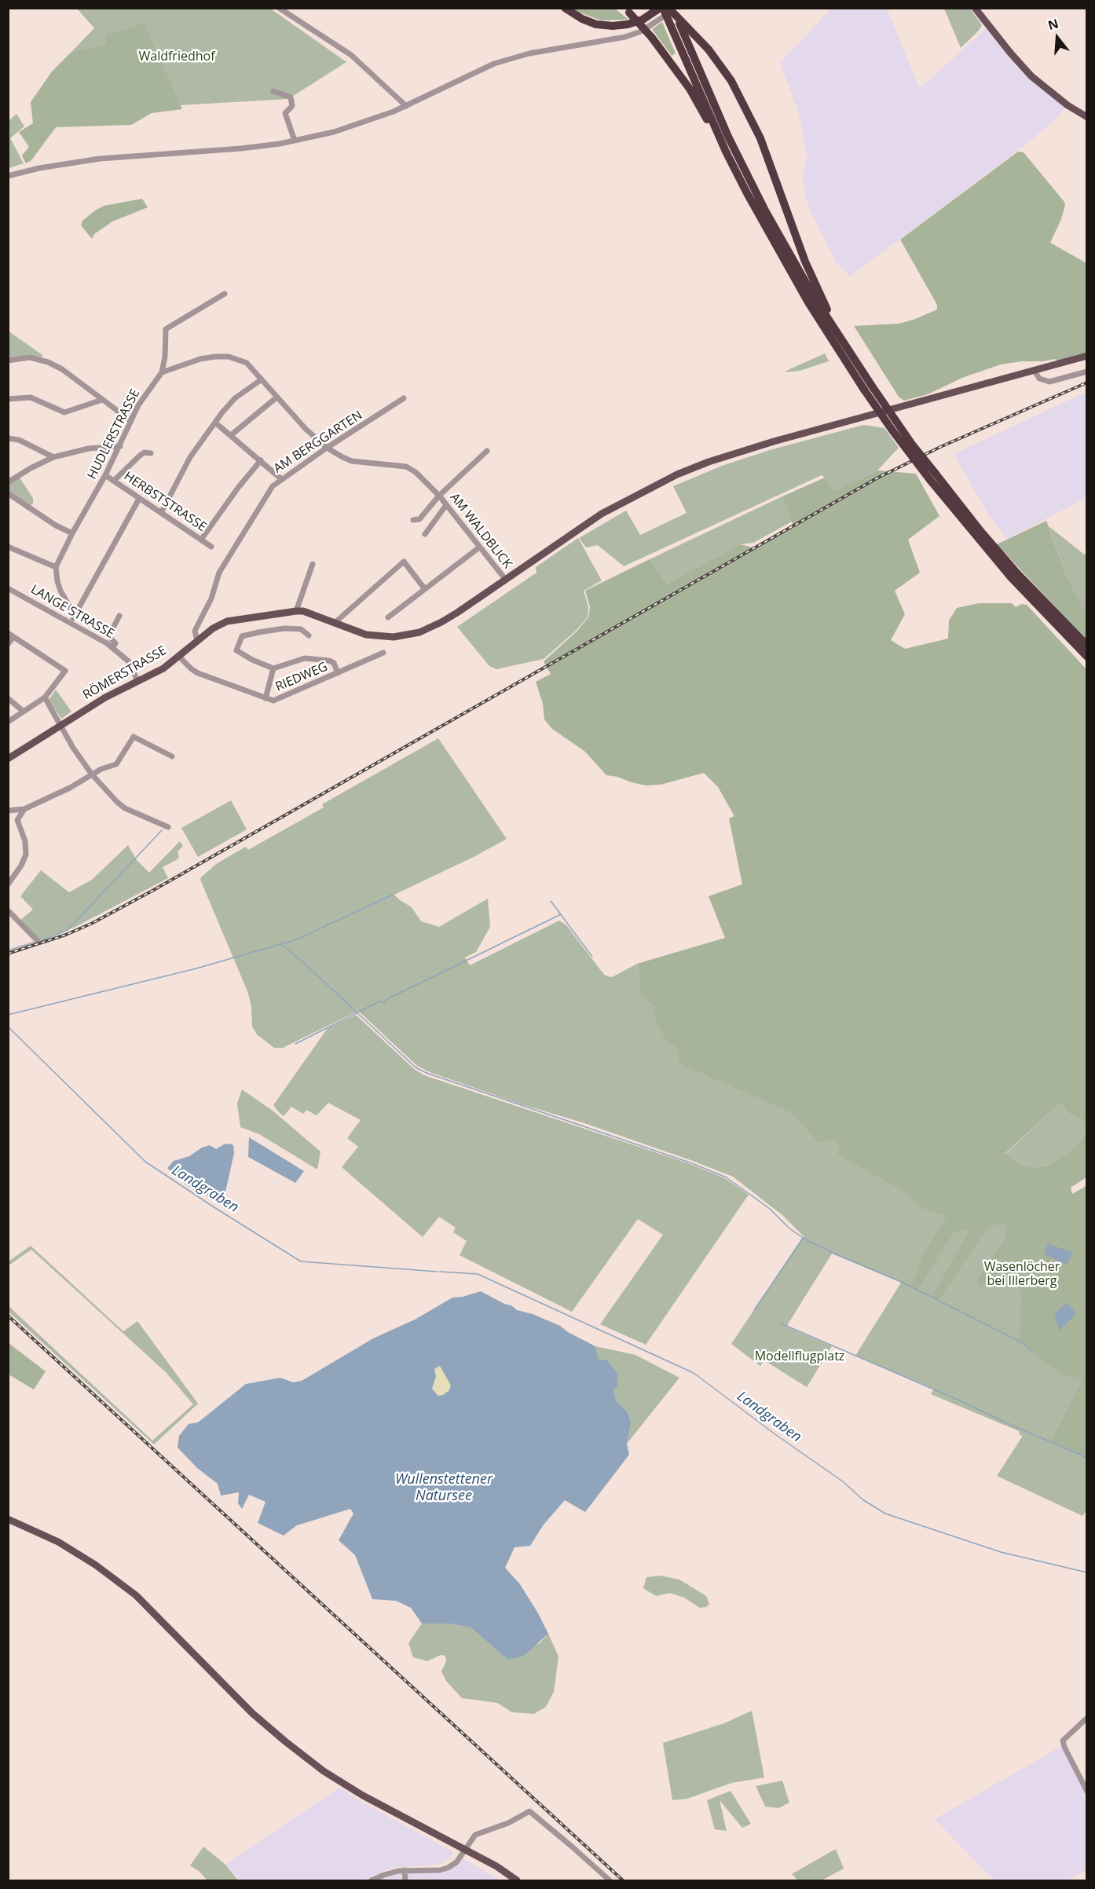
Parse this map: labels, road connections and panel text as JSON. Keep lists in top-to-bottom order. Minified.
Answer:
{"streets":{"main road":["RÖMERSTRASSE"],"street":["HUDLERSTRASSE","AM BERGGARTEN","HERBSTSTRASSE","AM WALDBLICK","LANGE STRASSE","RIEDWEG"]},"crossings":[["HUDLERSTRASSE","HERBSTSTRASSE"],["AM BERGGARTEN","AM WALDBLICK"],["AM BERGGARTEN","RÖMERSTRASSE"],["AM WALDBLICK","RÖMERSTRASSE"],["LANGE STRASSE","RÖMERSTRASSE"],["RÖMERSTRASSE","RIEDWEG"]],"water":["Landgraben","Wullenstettener Natursee"],"parks":["Waldfriedhof","Wasenlöcher bei Illerberg","Modellflugplatz"],"north":"top"}
